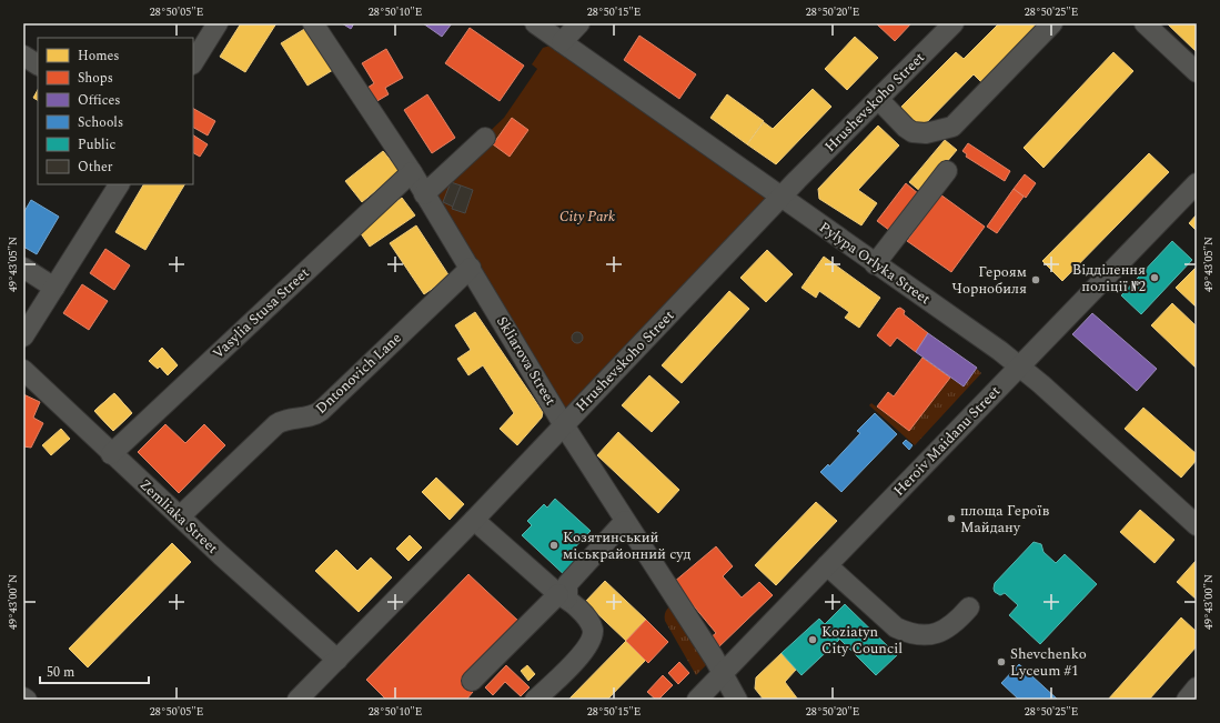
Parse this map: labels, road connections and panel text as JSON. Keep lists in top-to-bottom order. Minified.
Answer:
{"streets":{"street":["Hrushevskoho Street","Pylypa Orlyka Street","Vasylia Stusa Street","Skliarova Street","Dntonovich Lane","Heroiv Maidanu Street","Zemliaka Street"]},"crossings":[["Hrushevskoho Street","Pylypa Orlyka Street"],["Hrushevskoho Street","Skliarova Street"],["Hrushevskoho Street","Zemliaka Street"],["Pylypa Orlyka Street","Heroiv Maidanu Street"],["Vasylia Stusa Street","Skliarova Street"],["Vasylia Stusa Street","Zemliaka Street"],["Skliarova Street","Dntonovich Lane"],["Skliarova Street","Heroiv Maidanu Street"],["Dntonovich Lane","Zemliaka Street"]],"parks":["City Park"],"places":["Відділення поліції №2","Героям Чорнобиля","площа Героїв Майдану","Козятинський міськрайонний суд","Koziatyn City Council","Shevchenko Lyceum #1"],"legend":["Homes","Shops","Offices","Schools","Public","Other"],"scale_bar":"50 m","coordinates":["28°50'05\"E","28°50'10\"E","28°50'15\"E","28°50'20\"E","28°50'25\"E","49°43'05\"N","49°43'00\"N"]}
